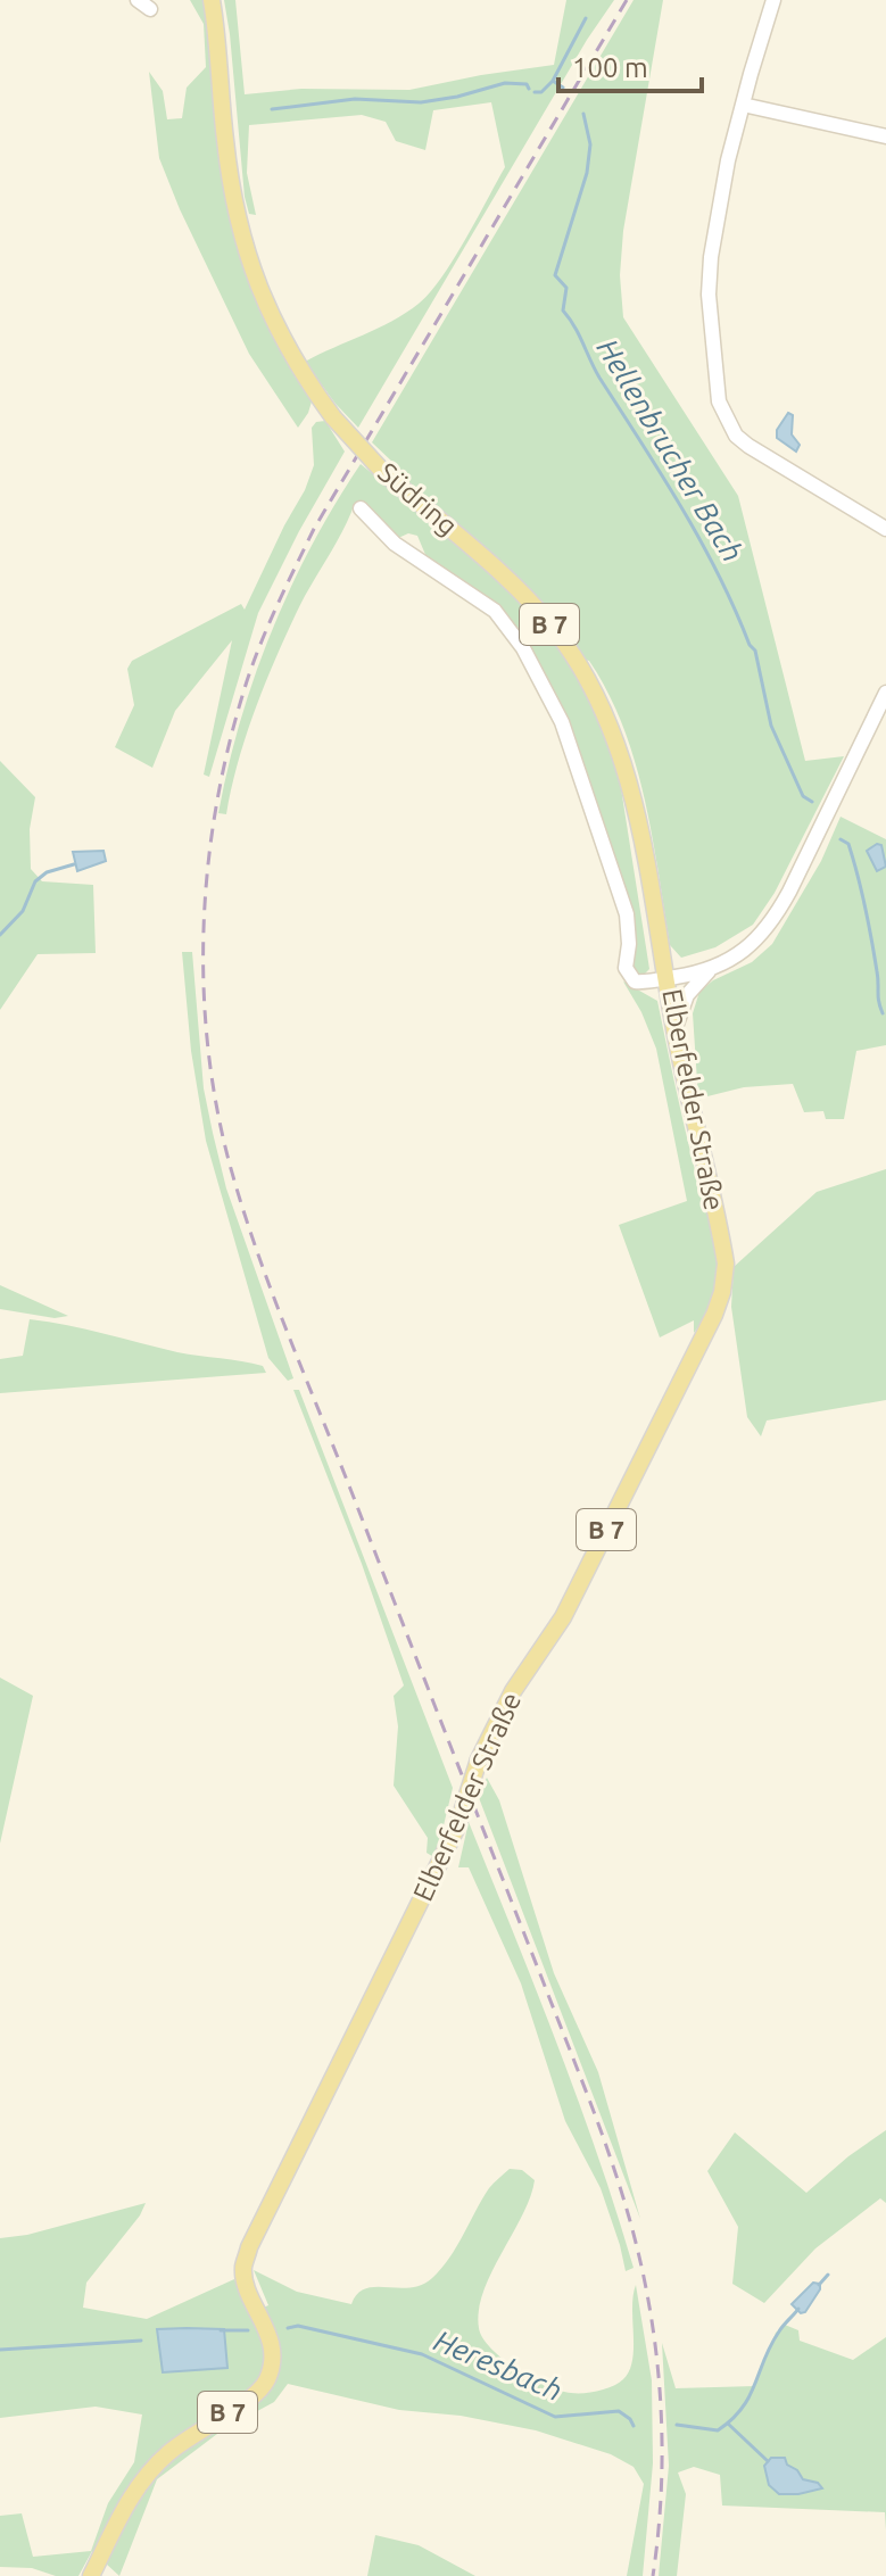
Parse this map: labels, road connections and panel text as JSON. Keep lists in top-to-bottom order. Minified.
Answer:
{"streets":{"main road":["Südring","B 7","Elberfelder Straße"]},"crossings":[["Südring","Elberfelder Straße"]],"water":["Hellenbrucher Bach","Heresbach"],"scale_bar":"100 m"}
